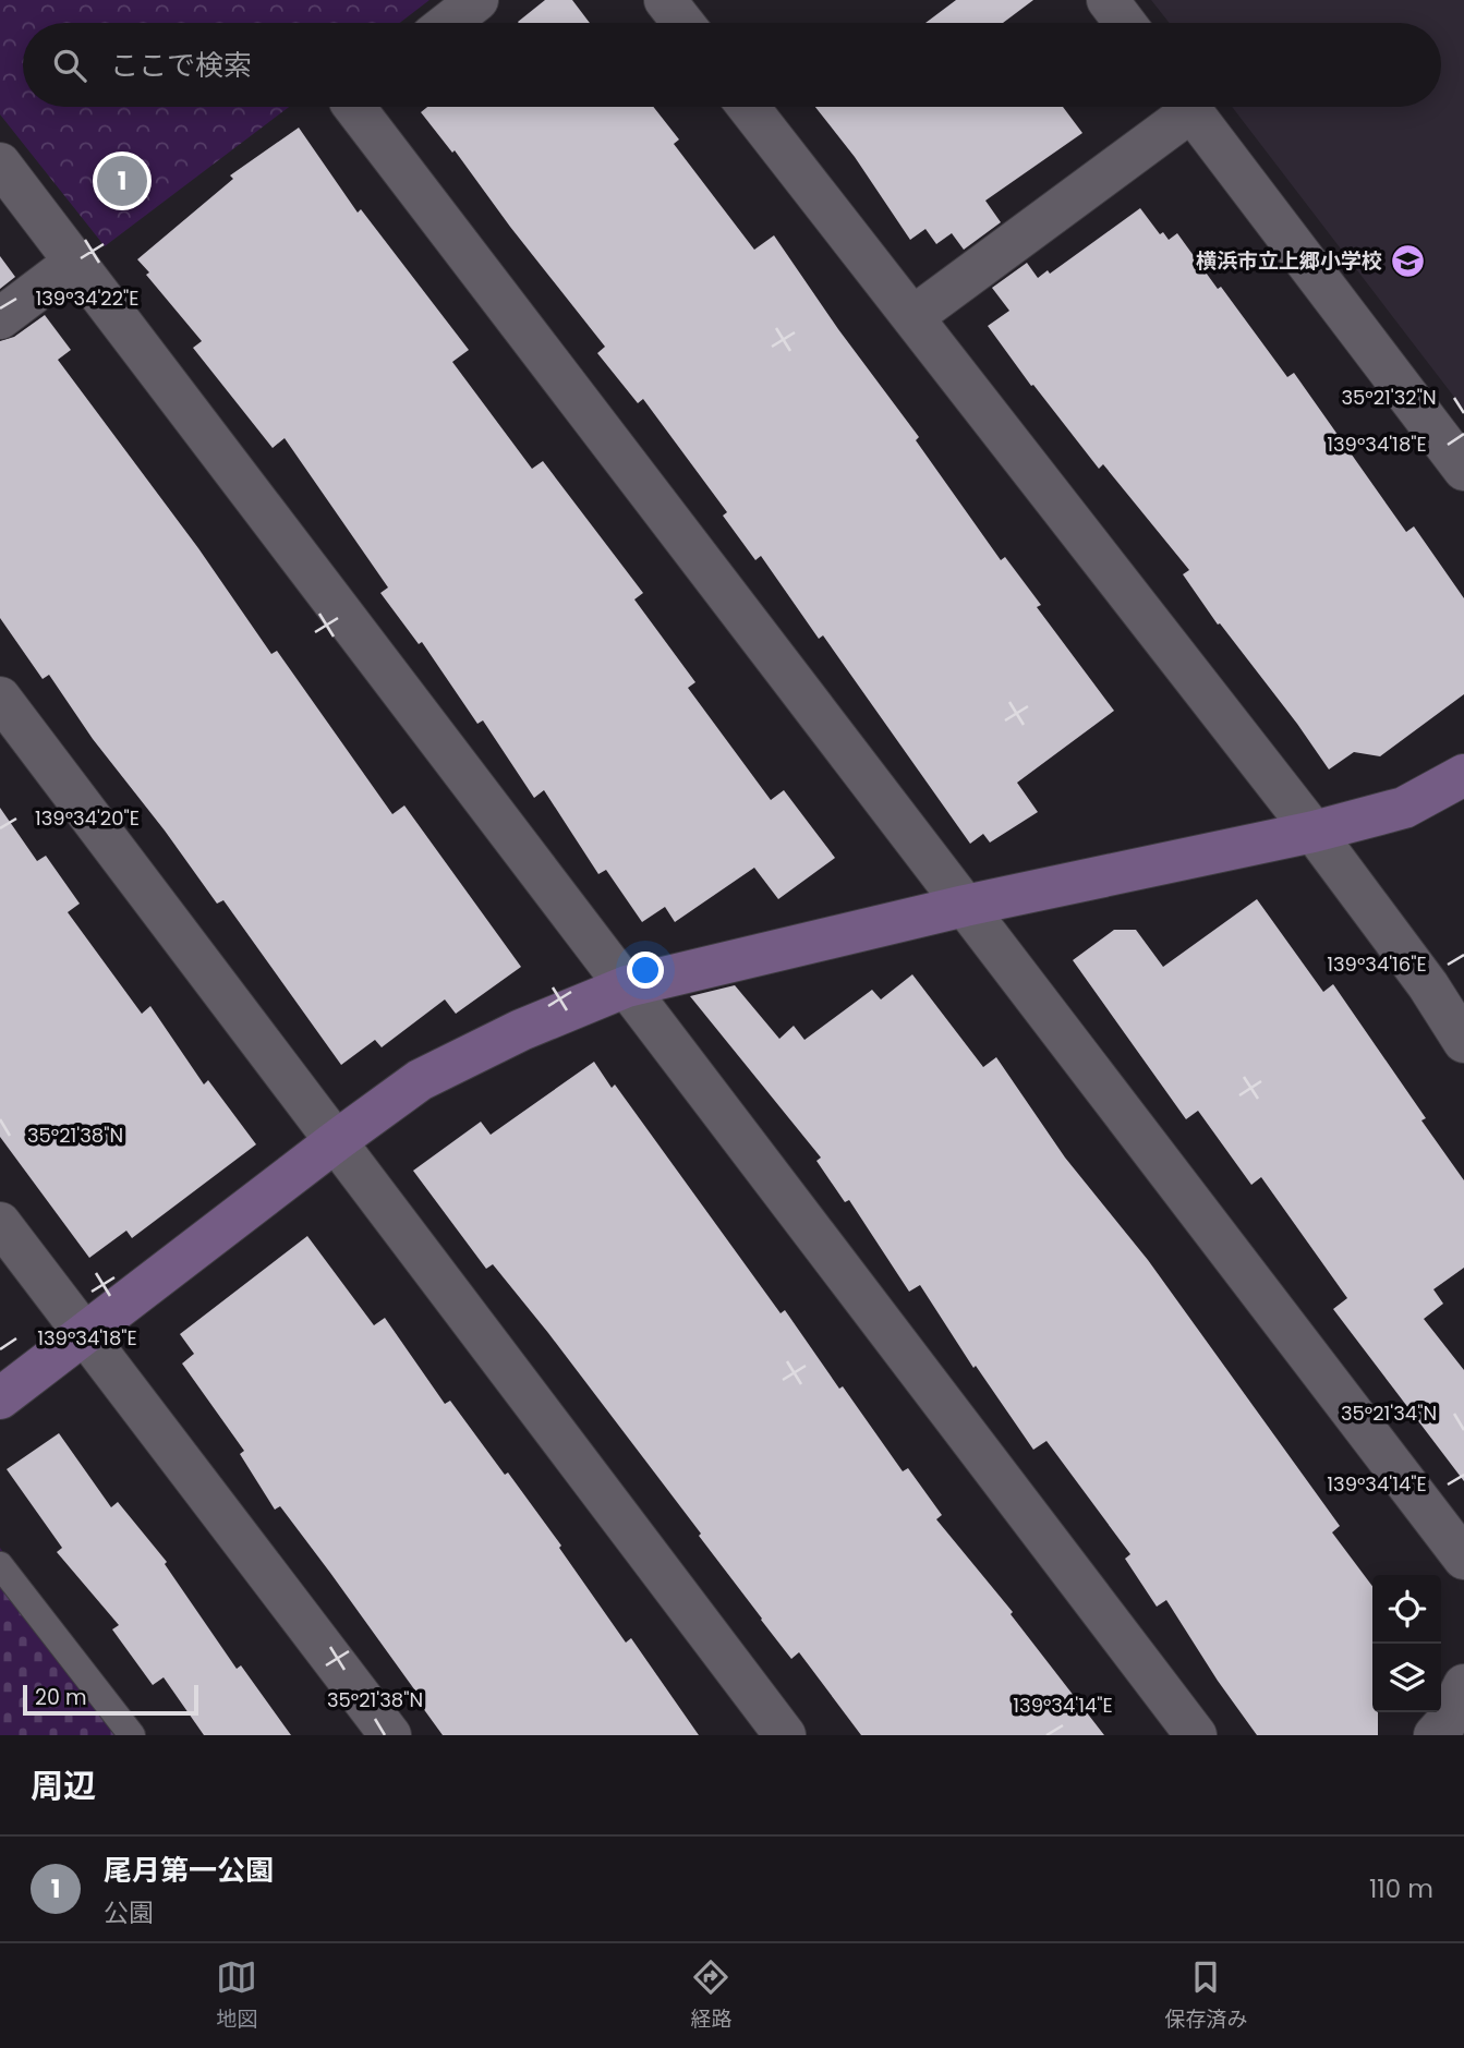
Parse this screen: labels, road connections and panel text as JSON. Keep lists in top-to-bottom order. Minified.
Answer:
{"places":{"school or university":["横浜市立上郷小学校"]},"scale_bar":"20 m","page":{"search":"ここで検索","pins":"1","scale":"20 m","heading":"周辺","list":[{"mark":"1","name":"尾月第一公園","note":"公園","value":"110 m"}],"nav":["地図","経路","保存済み"]},"coordinates":["139°34'22\"E","35°21'32\"N","139°34'18\"E","139°34'20\"E","139°34'16\"E","35°21'38\"N","35°21'34\"N","139°34'14\"E"]}
